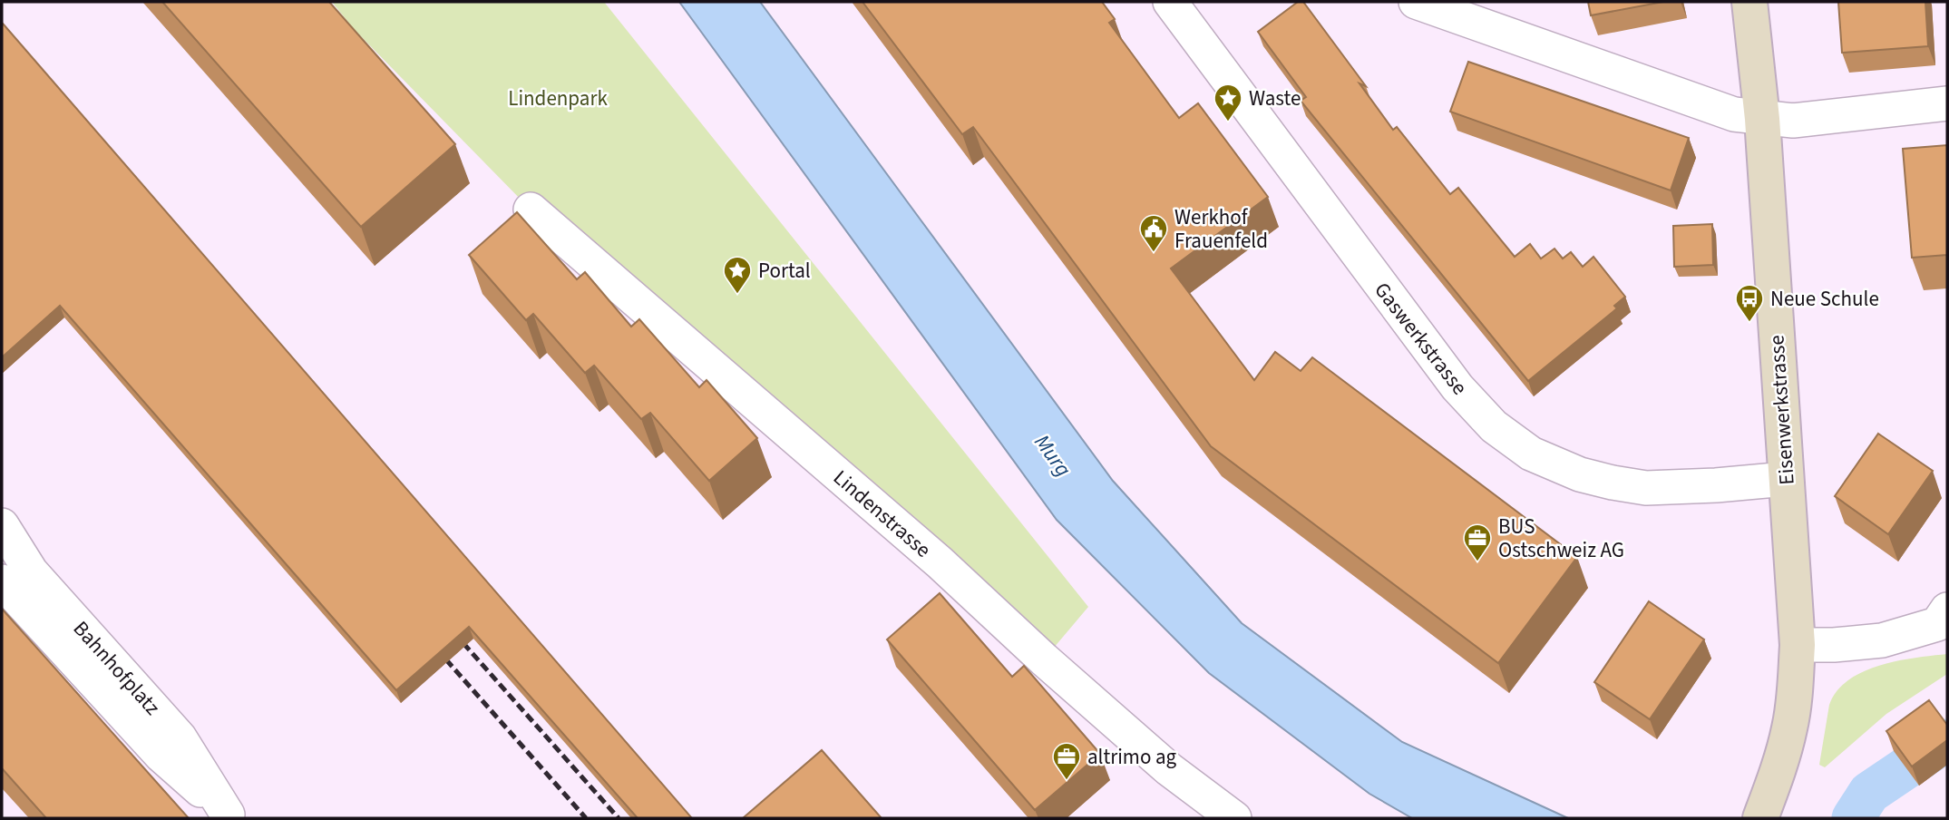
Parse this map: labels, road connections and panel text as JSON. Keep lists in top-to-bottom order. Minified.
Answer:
{"streets":{"main road":["Eisenwerkstrasse"],"street":["Gaswerkstrasse","Lindenstrasse","Bahnhofplatz"]},"crossings":[["Gaswerkstrasse","Eisenwerkstrasse"]],"water":["Murg"],"parks":["Lindenpark"],"places":{"place":["Waste","Portal"],"public building":["Werkhof Frauenfeld"],"bus stop":["Neue Schule"],"office":["BUS Ostschweiz AG","altrimo ag"]}}
